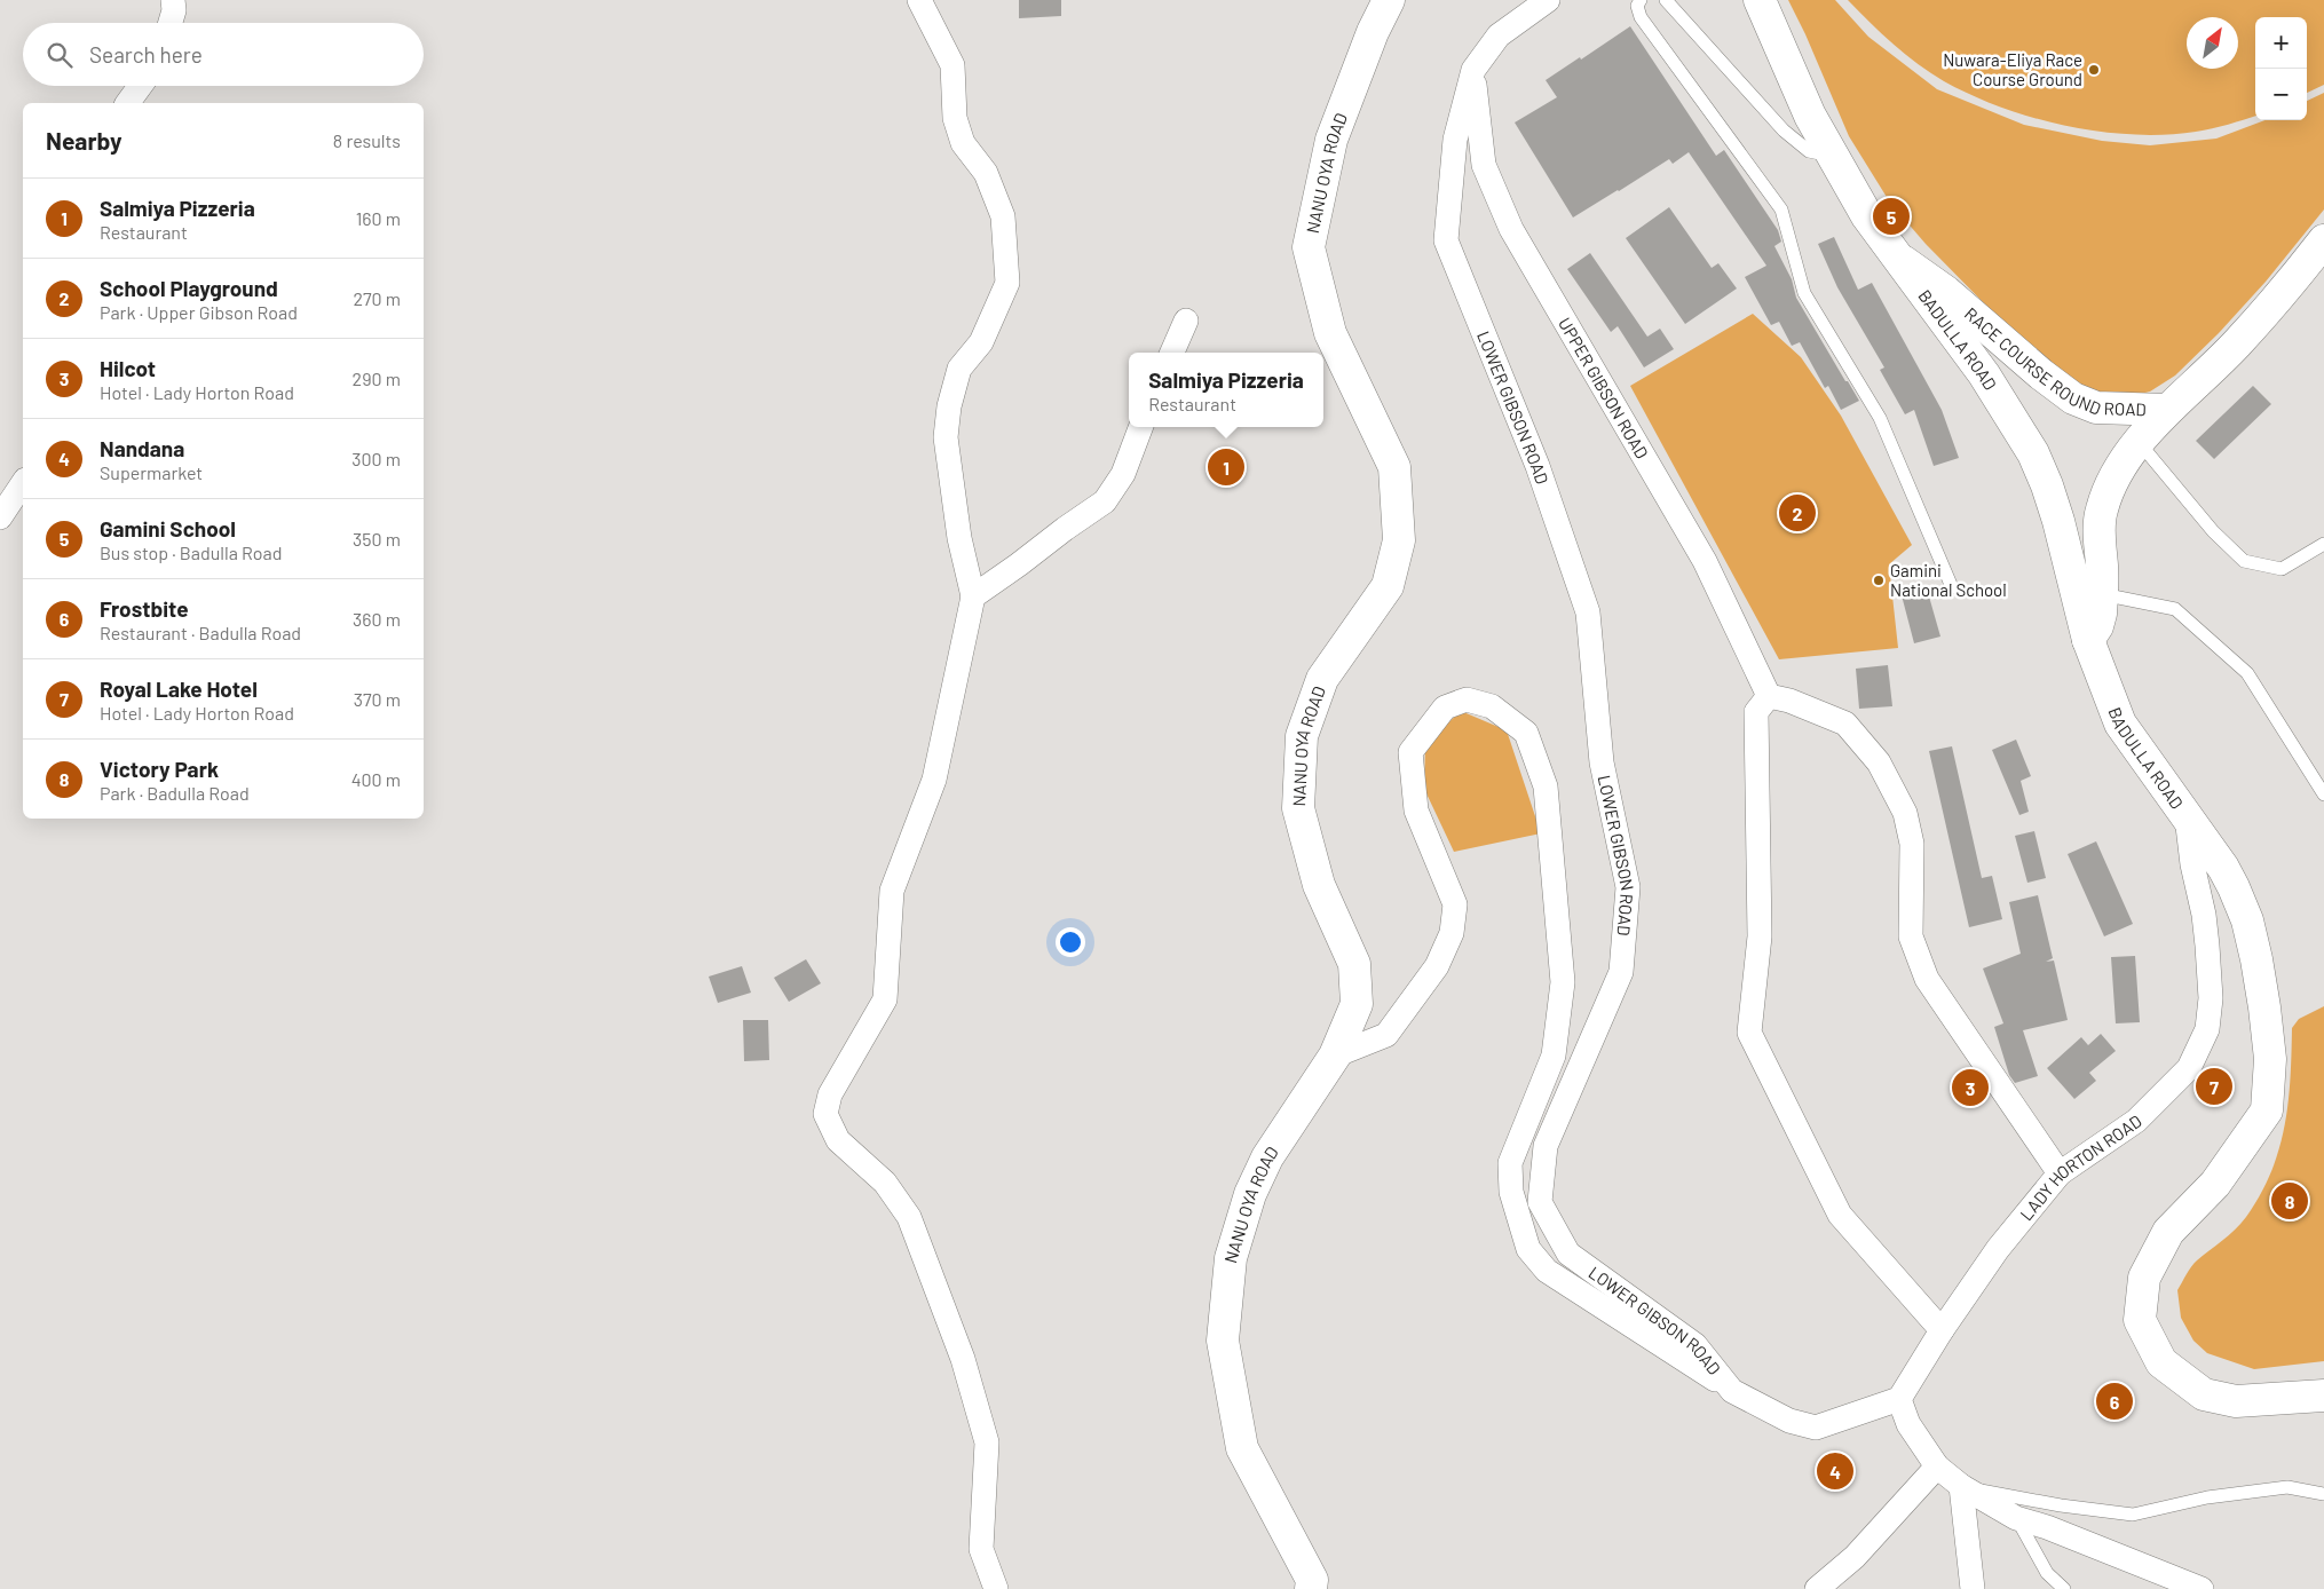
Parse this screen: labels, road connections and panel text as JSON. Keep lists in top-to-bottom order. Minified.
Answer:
{"streets":{"main road":["NANU OYA ROAD","BADULLA ROAD","RACE COURSE ROUND ROAD"],"street":["UPPER GIBSON ROAD","LOWER GIBSON ROAD","LADY HORTON ROAD"]},"crossings":[["BADULLA ROAD","RACE COURSE ROUND ROAD"],["BADULLA ROAD","LADY HORTON ROAD"],["UPPER GIBSON ROAD","LOWER GIBSON ROAD"],["LOWER GIBSON ROAD","LADY HORTON ROAD"]],"places":["Nuwara-Eliya Race Course Ground","Gamini National School"],"north":"top right","page":{"map_buttons":["+","−"],"search":"Search here","heading":["Nearby","8 results"],"list":[{"mark":"1","name":"Salmiya Pizzeria","note":"Restaurant","value":"160 m"},{"mark":"2","name":"School Playground","note":"Park · Upper Gibson Road","value":"270 m"},{"mark":"3","name":"Hilcot","note":"Hotel · Lady Horton Road","value":"290 m"},{"mark":"4","name":"Nandana","note":"Supermarket","value":"300 m"},{"mark":"5","name":"Gamini School","note":"Bus stop · Badulla Road","value":"350 m"},{"mark":"6","name":"Frostbite","note":"Restaurant · Badulla Road","value":"360 m"},{"mark":"7","name":"Royal Lake Hotel","note":"Hotel · Lady Horton Road","value":"370 m"},{"mark":"8","name":"Victory Park","note":"Park · Badulla Road","value":"400 m"}],"pins":["5","1","2","7","3","8","6","4"],"popup":["Salmiya Pizzeria","Restaurant"]}}
